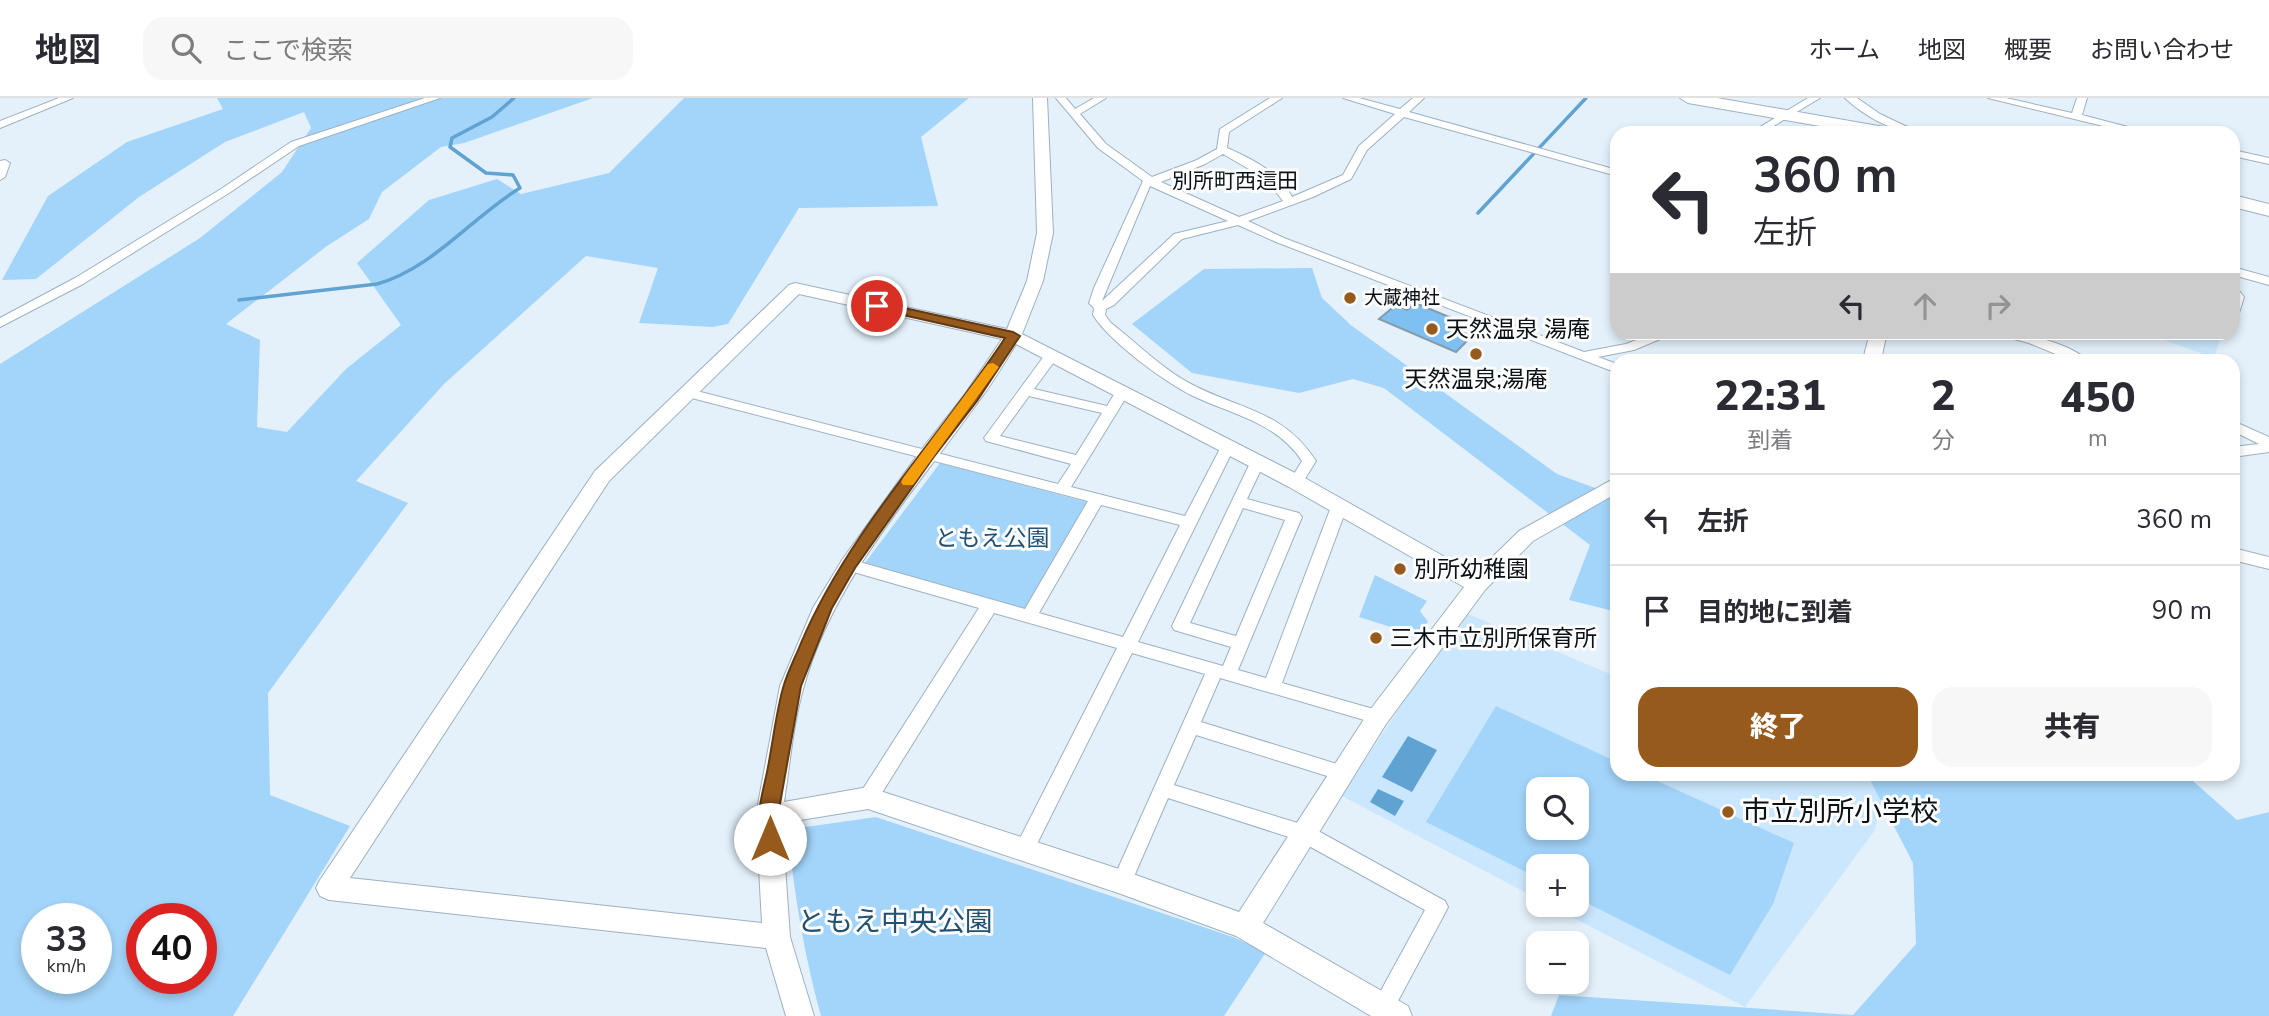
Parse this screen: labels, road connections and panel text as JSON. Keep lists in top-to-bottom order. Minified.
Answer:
{"districts":["別所町西這田"],"parks":["ともえ公園","ともえ中央公園"],"places":["大蔵神社","天然温泉 湯庵","天然温泉;湯庵","別所幼稚園","三木市立別所保育所","市立別所小学校"],"page":{"header":"地図","search":"ここで検索","nav":["ホーム","地図","概要","お問い合わせ"],"turn":["360 m","左折"],"eta":["22:31","到着","2","分","450","m"],"list":[{"name":"左折","value":"360 m"},{"name":"目的地に到着","value":"90 m"}],"buttons":["終了","共有"],"map_buttons":["+","−"],"speed":"33 km/h","limit":"40"}}
